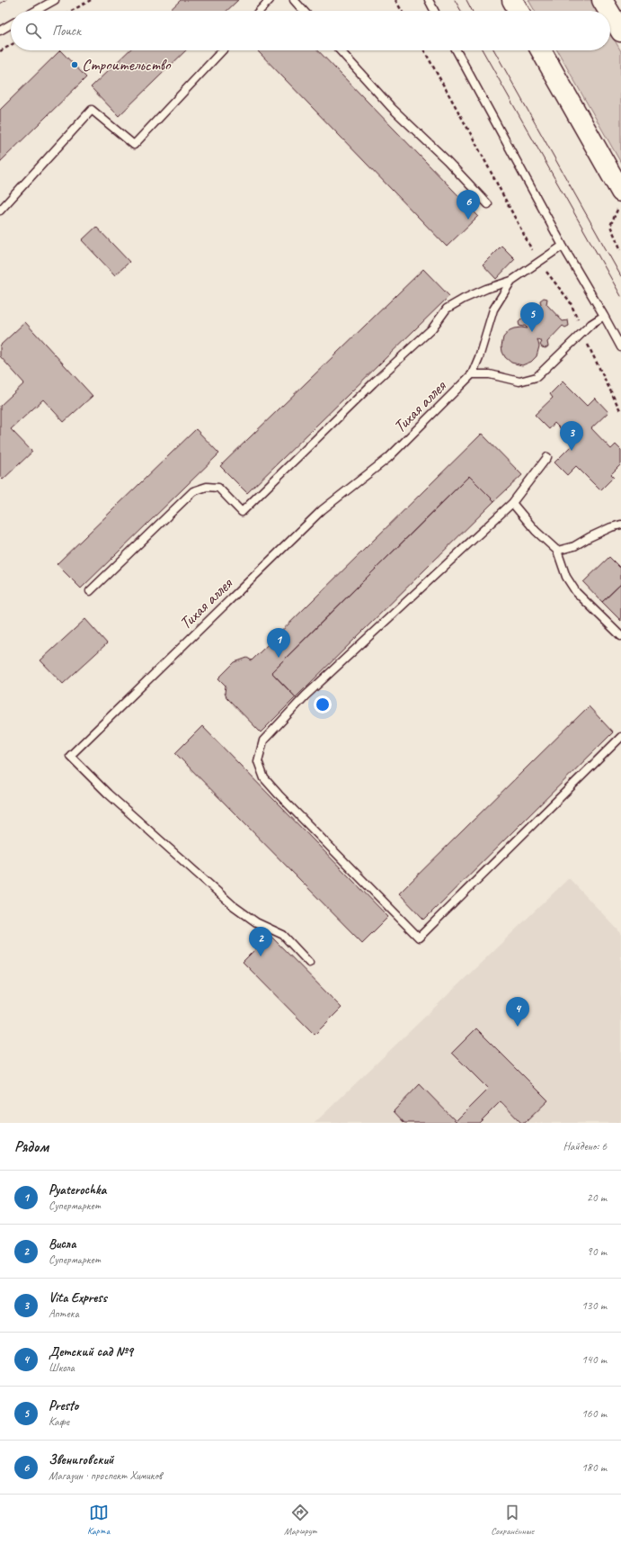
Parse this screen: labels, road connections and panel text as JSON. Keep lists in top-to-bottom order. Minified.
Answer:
{"streets":{"lane":["Тихая аллея"]},"places":["Строительство"],"page":{"search":"Поиск","pins":["6","5","3","1","2","4"],"heading":["Рядом","Найдено: 6"],"list":[{"mark":"1","name":"Pyaterochka","note":"Супермаркет","value":"20 m"},{"mark":"2","name":"Висла","note":"Супермаркет","value":"90 m"},{"mark":"3","name":"Vita Express","note":"Аптека","value":"130 m"},{"mark":"4","name":"Детский сад №9","note":"Школа","value":"140 m"},{"mark":"5","name":"Presto","note":"Кафе","value":"160 m"},{"mark":"6","name":"Звениговский","note":"Магазин · проспект Химиков","value":"180 m"}],"nav":["Карта","Маршрут","Сохранённые"]}}
